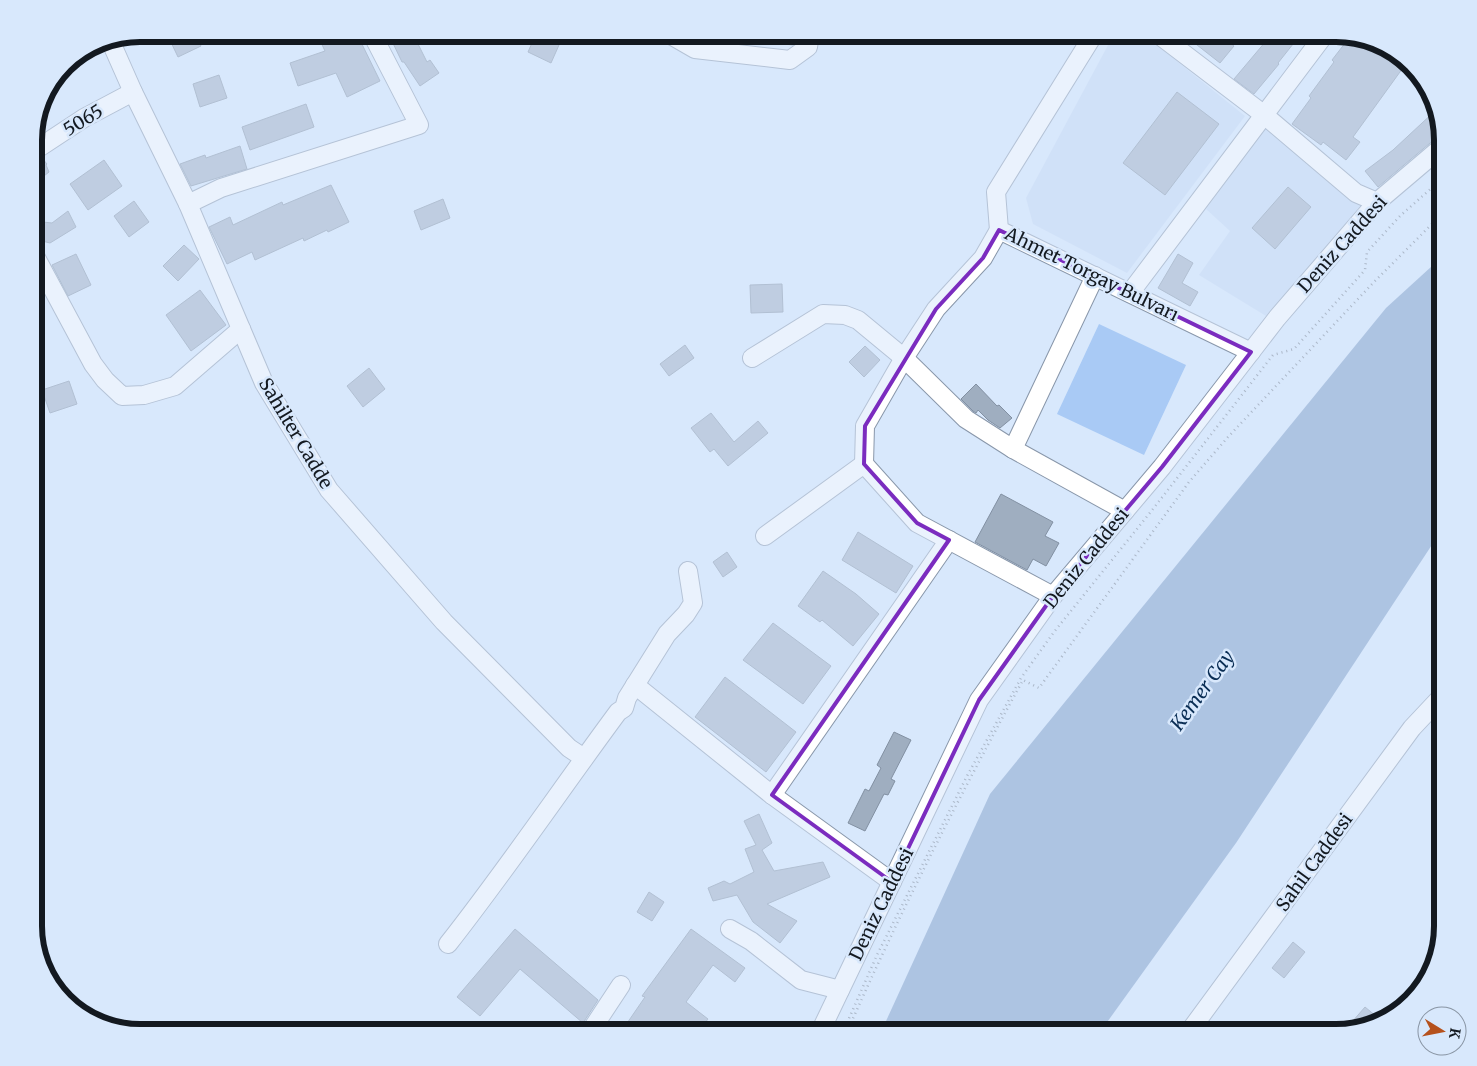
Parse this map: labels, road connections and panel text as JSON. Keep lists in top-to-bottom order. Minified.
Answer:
{"streets":{"street":["5065","Deniz Caddesi","Ahmet Torgay Bulvarı","Sahilter Cadde","Sahil Caddesi"]},"crossings":[["5065","Sahilter Cadde"],["Deniz Caddesi","Ahmet Torgay Bulvarı"]],"water":["Kemer Cay"],"north":"right"}
